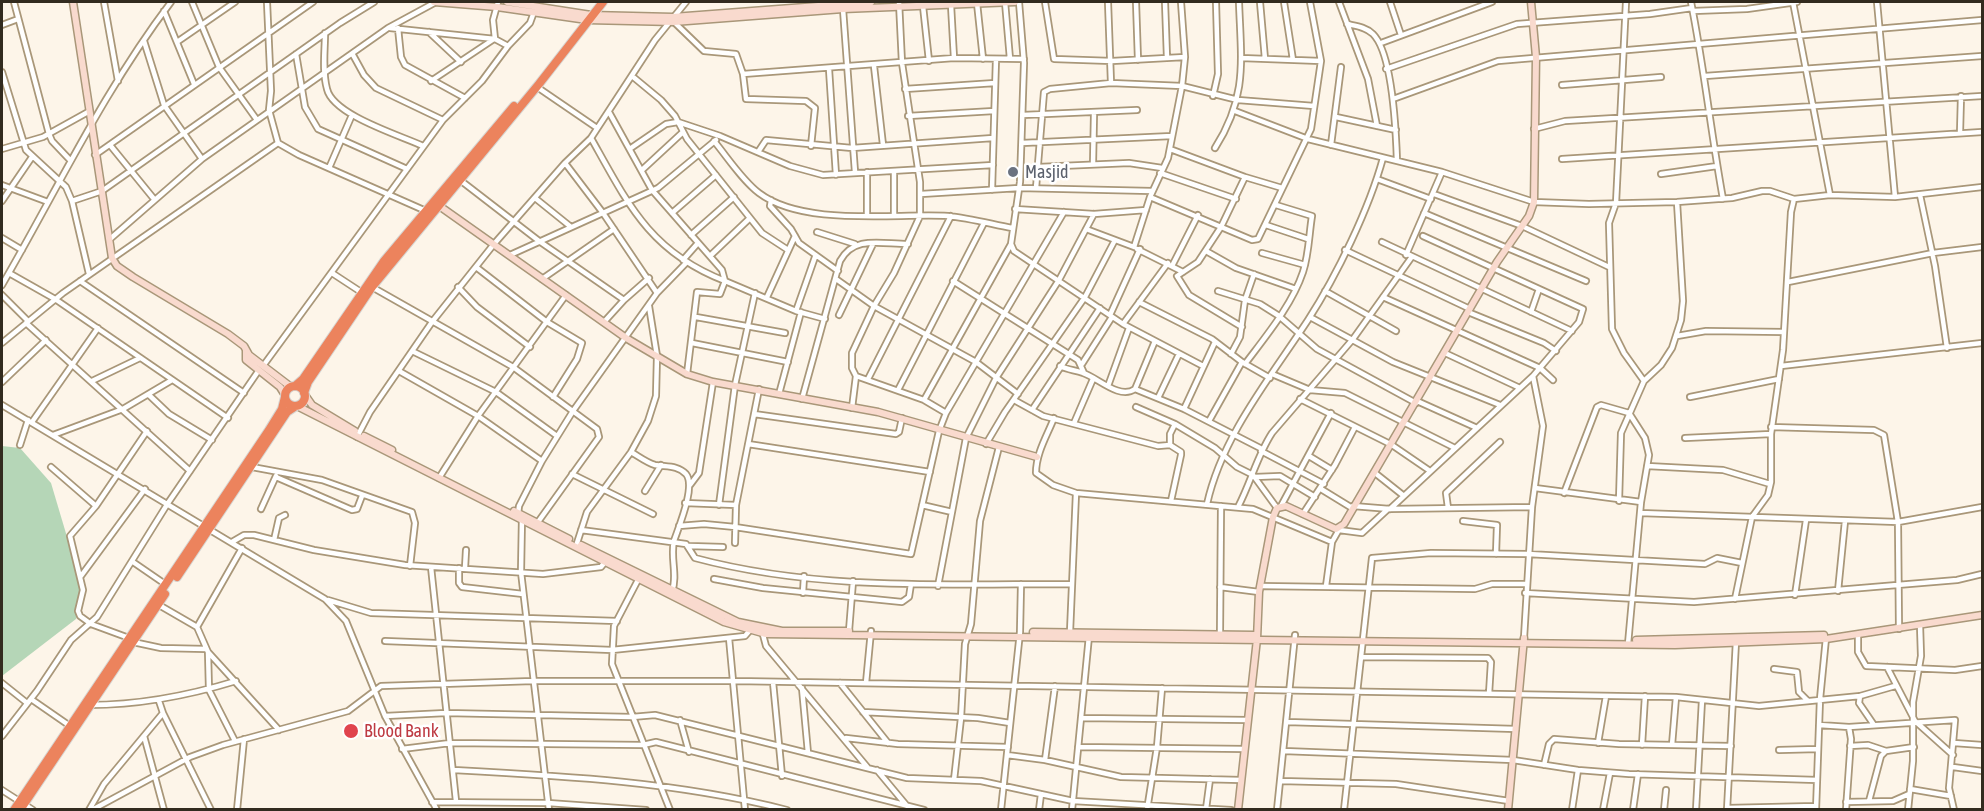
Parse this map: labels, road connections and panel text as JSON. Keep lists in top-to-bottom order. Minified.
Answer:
{"places":["Masjid","Blood Bank"]}
